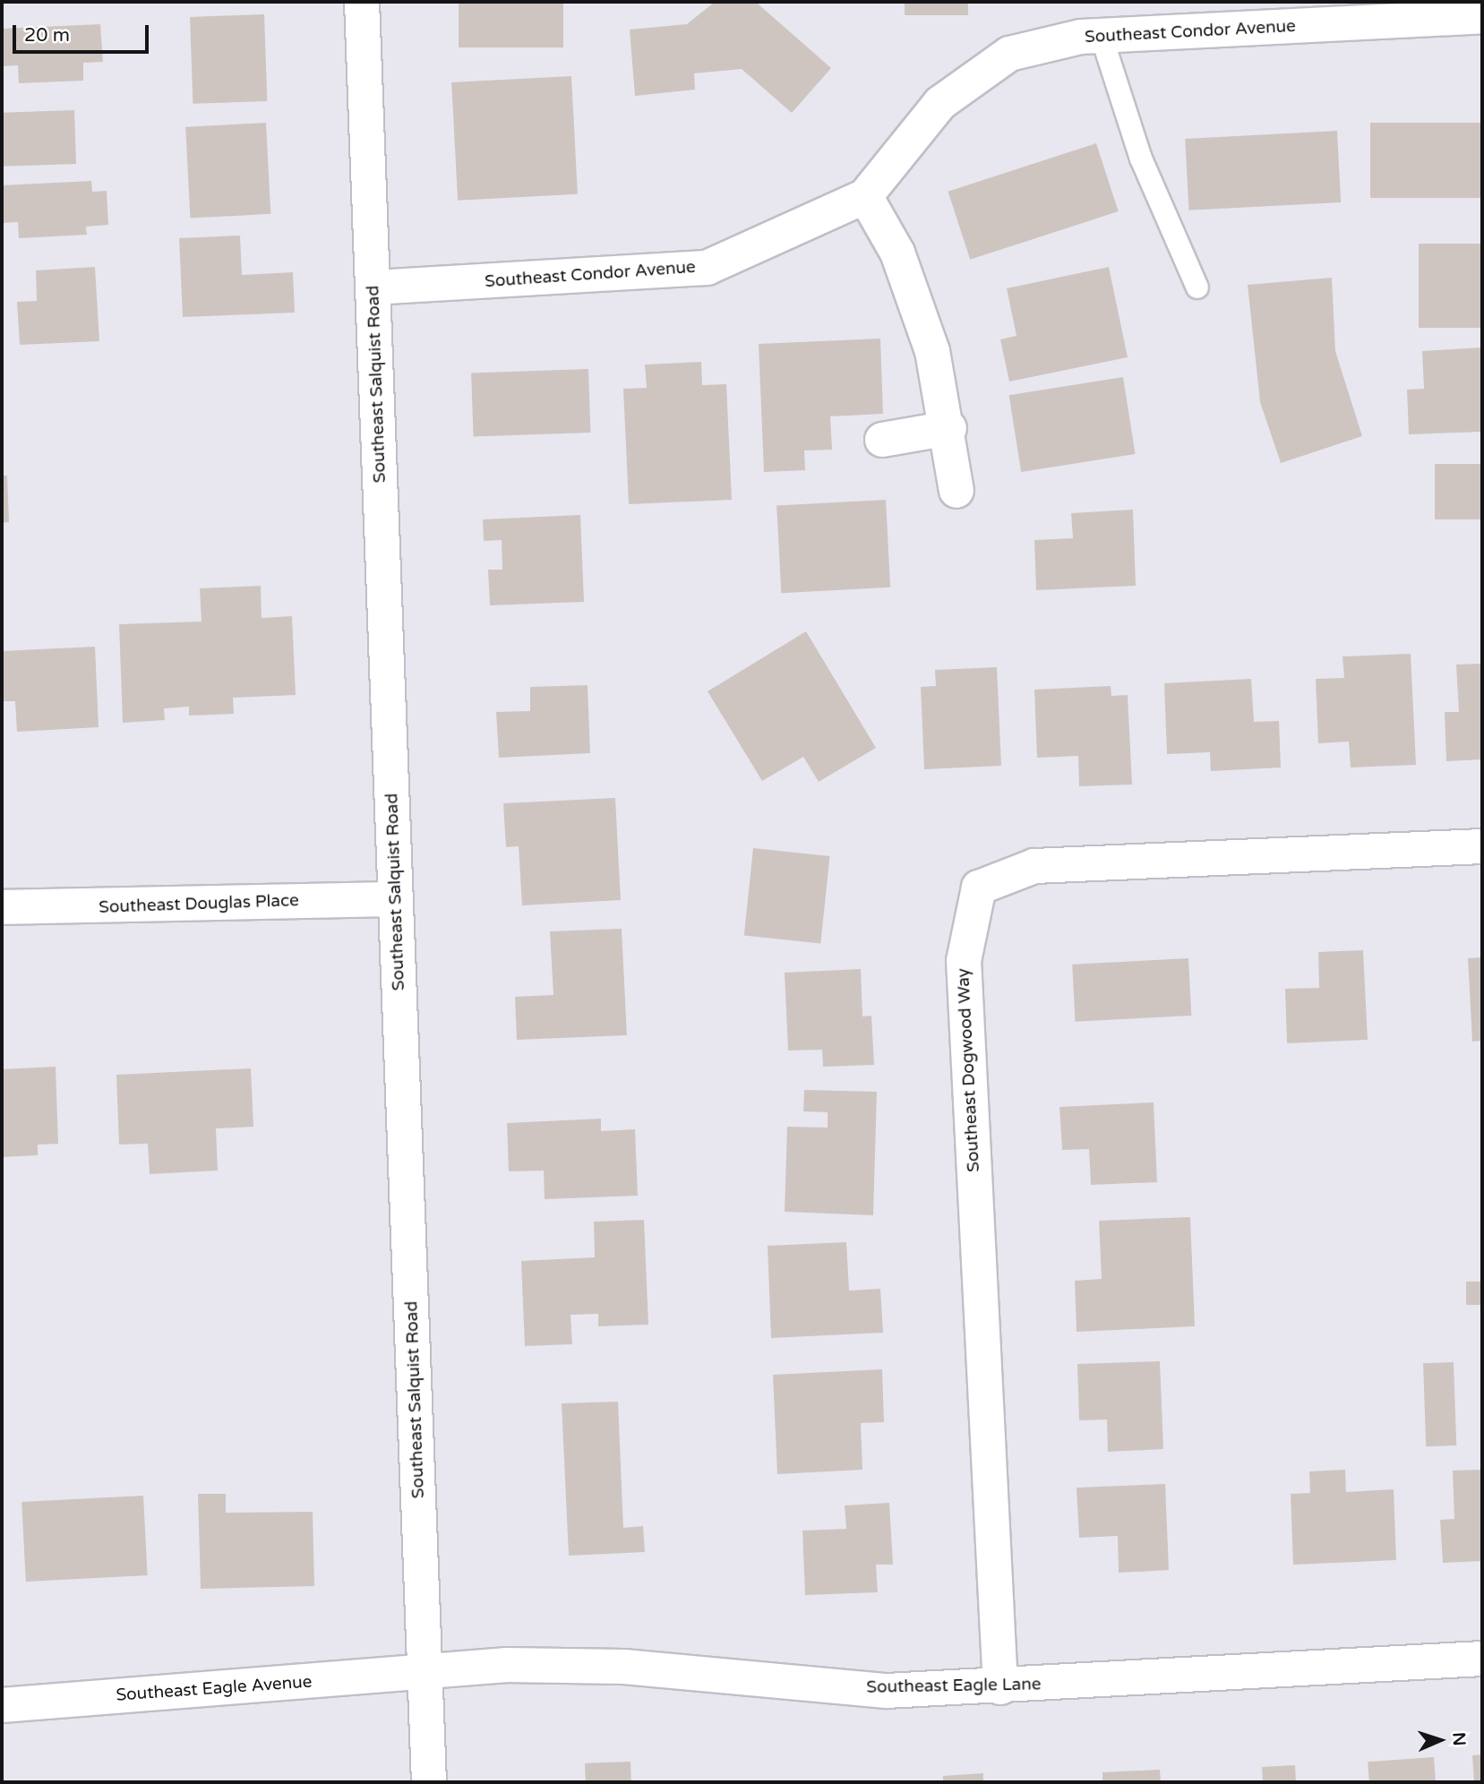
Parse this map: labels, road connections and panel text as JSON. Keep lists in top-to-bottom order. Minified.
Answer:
{"streets":{"street":["Southeast Condor Avenue","Southeast Salquist Road","Southeast Douglas Place","Southeast Dogwood Way","Southeast Eagle Lane","Southeast Eagle Avenue"]},"crossings":[["Southeast Condor Avenue","Southeast Salquist Road"],["Southeast Salquist Road","Southeast Douglas Place"],["Southeast Salquist Road","Southeast Eagle Lane"],["Southeast Salquist Road","Southeast Eagle Avenue"],["Southeast Dogwood Way","Southeast Eagle Lane"],["Southeast Eagle Lane","Southeast Eagle Avenue"]],"scale_bar":"20 m","north":"right"}
